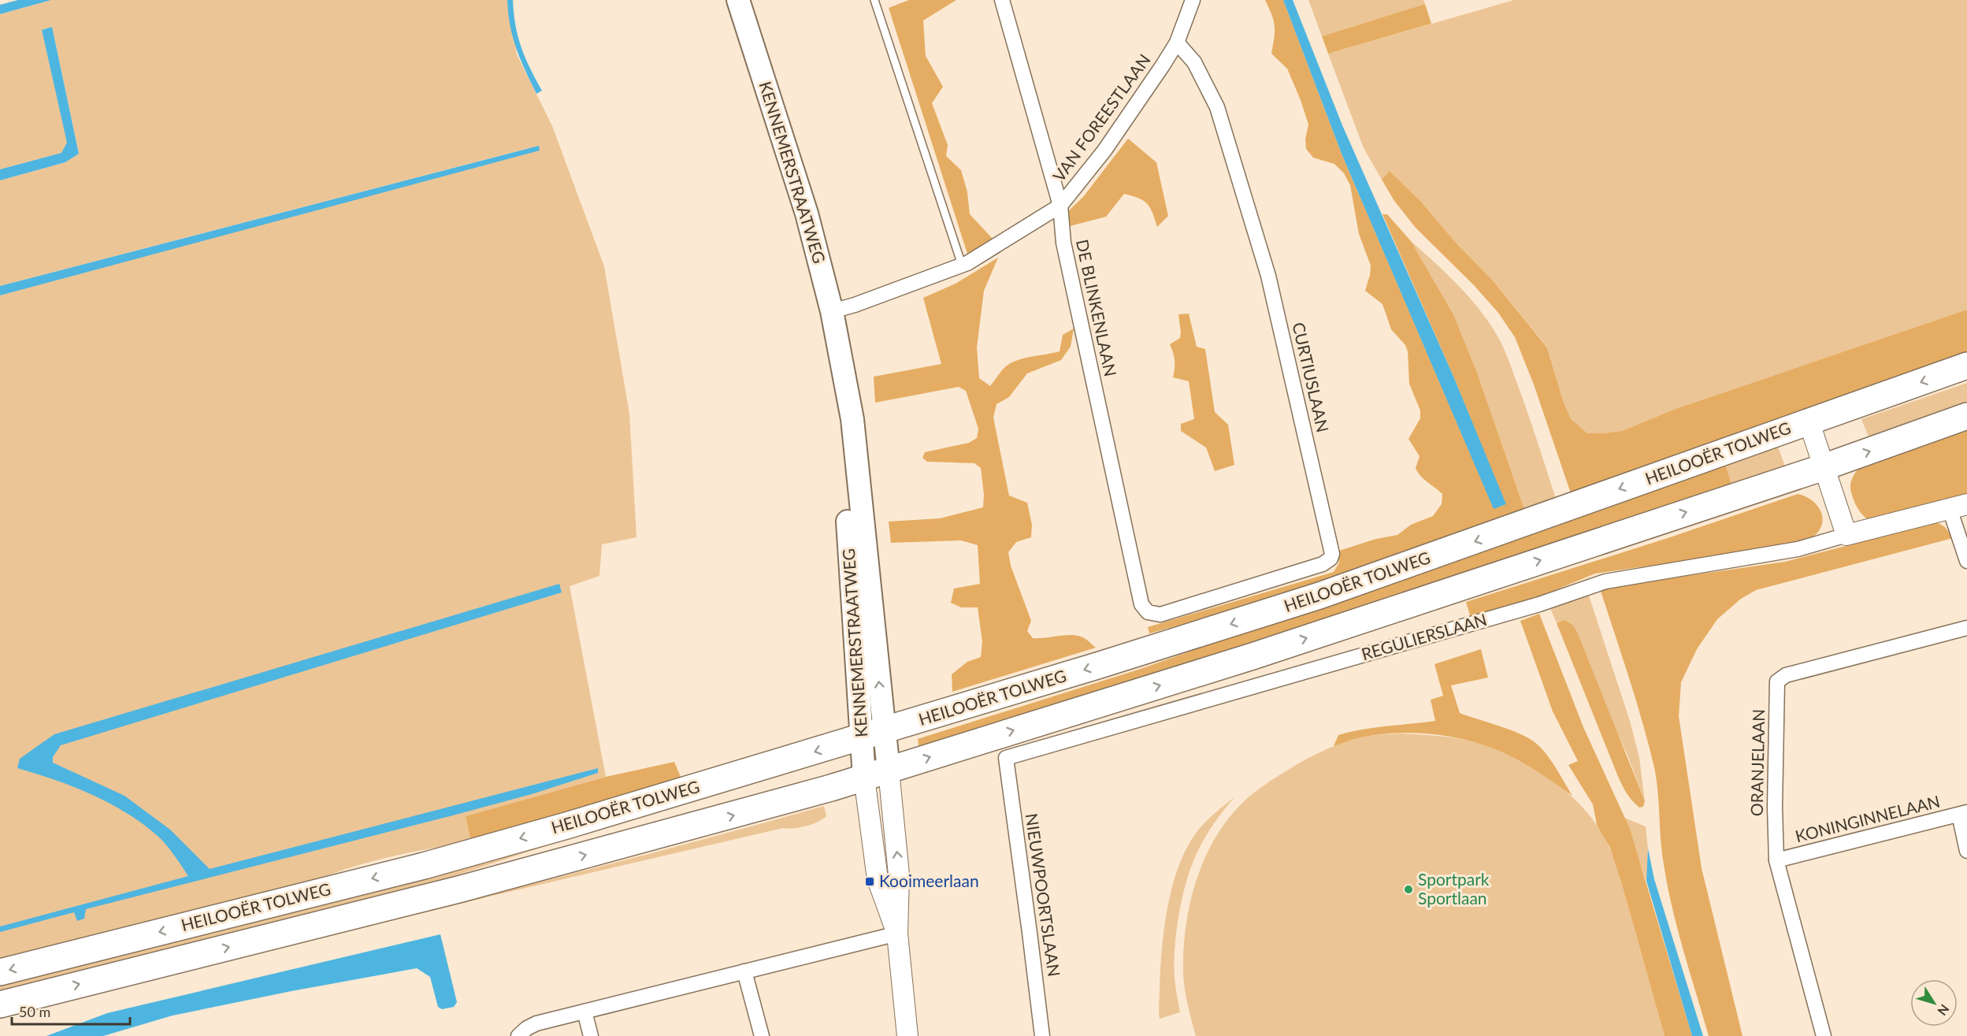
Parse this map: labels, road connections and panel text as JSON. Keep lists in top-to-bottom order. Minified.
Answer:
{"streets":{"highway":["HEILOOËR TOLWEG"],"main road":["KENNEMERSTRAATWEG","REGULIERSLAAN"],"street":["VAN FOREESTLAAN","DE BLINKENLAAN","CURTIUSLAAN","ORANJELAAN","KONINGINNELAAN","NIEUWPOORTSLAAN"]},"crossings":[["VAN FOREESTLAAN","KENNEMERSTRAATWEG"],["VAN FOREESTLAAN","DE BLINKENLAAN"],["VAN FOREESTLAAN","CURTIUSLAAN"],["KENNEMERSTRAATWEG","HEILOOËR TOLWEG"],["DE BLINKENLAAN","CURTIUSLAAN"],["REGULIERSLAAN","NIEUWPOORTSLAAN"],["ORANJELAAN","KONINGINNELAAN"]],"places":{"transit":["Kooimeerlaan"],"other":["Sportpark Sportlaan"]},"scale_bar":"50 m","north":"bottom right"}
